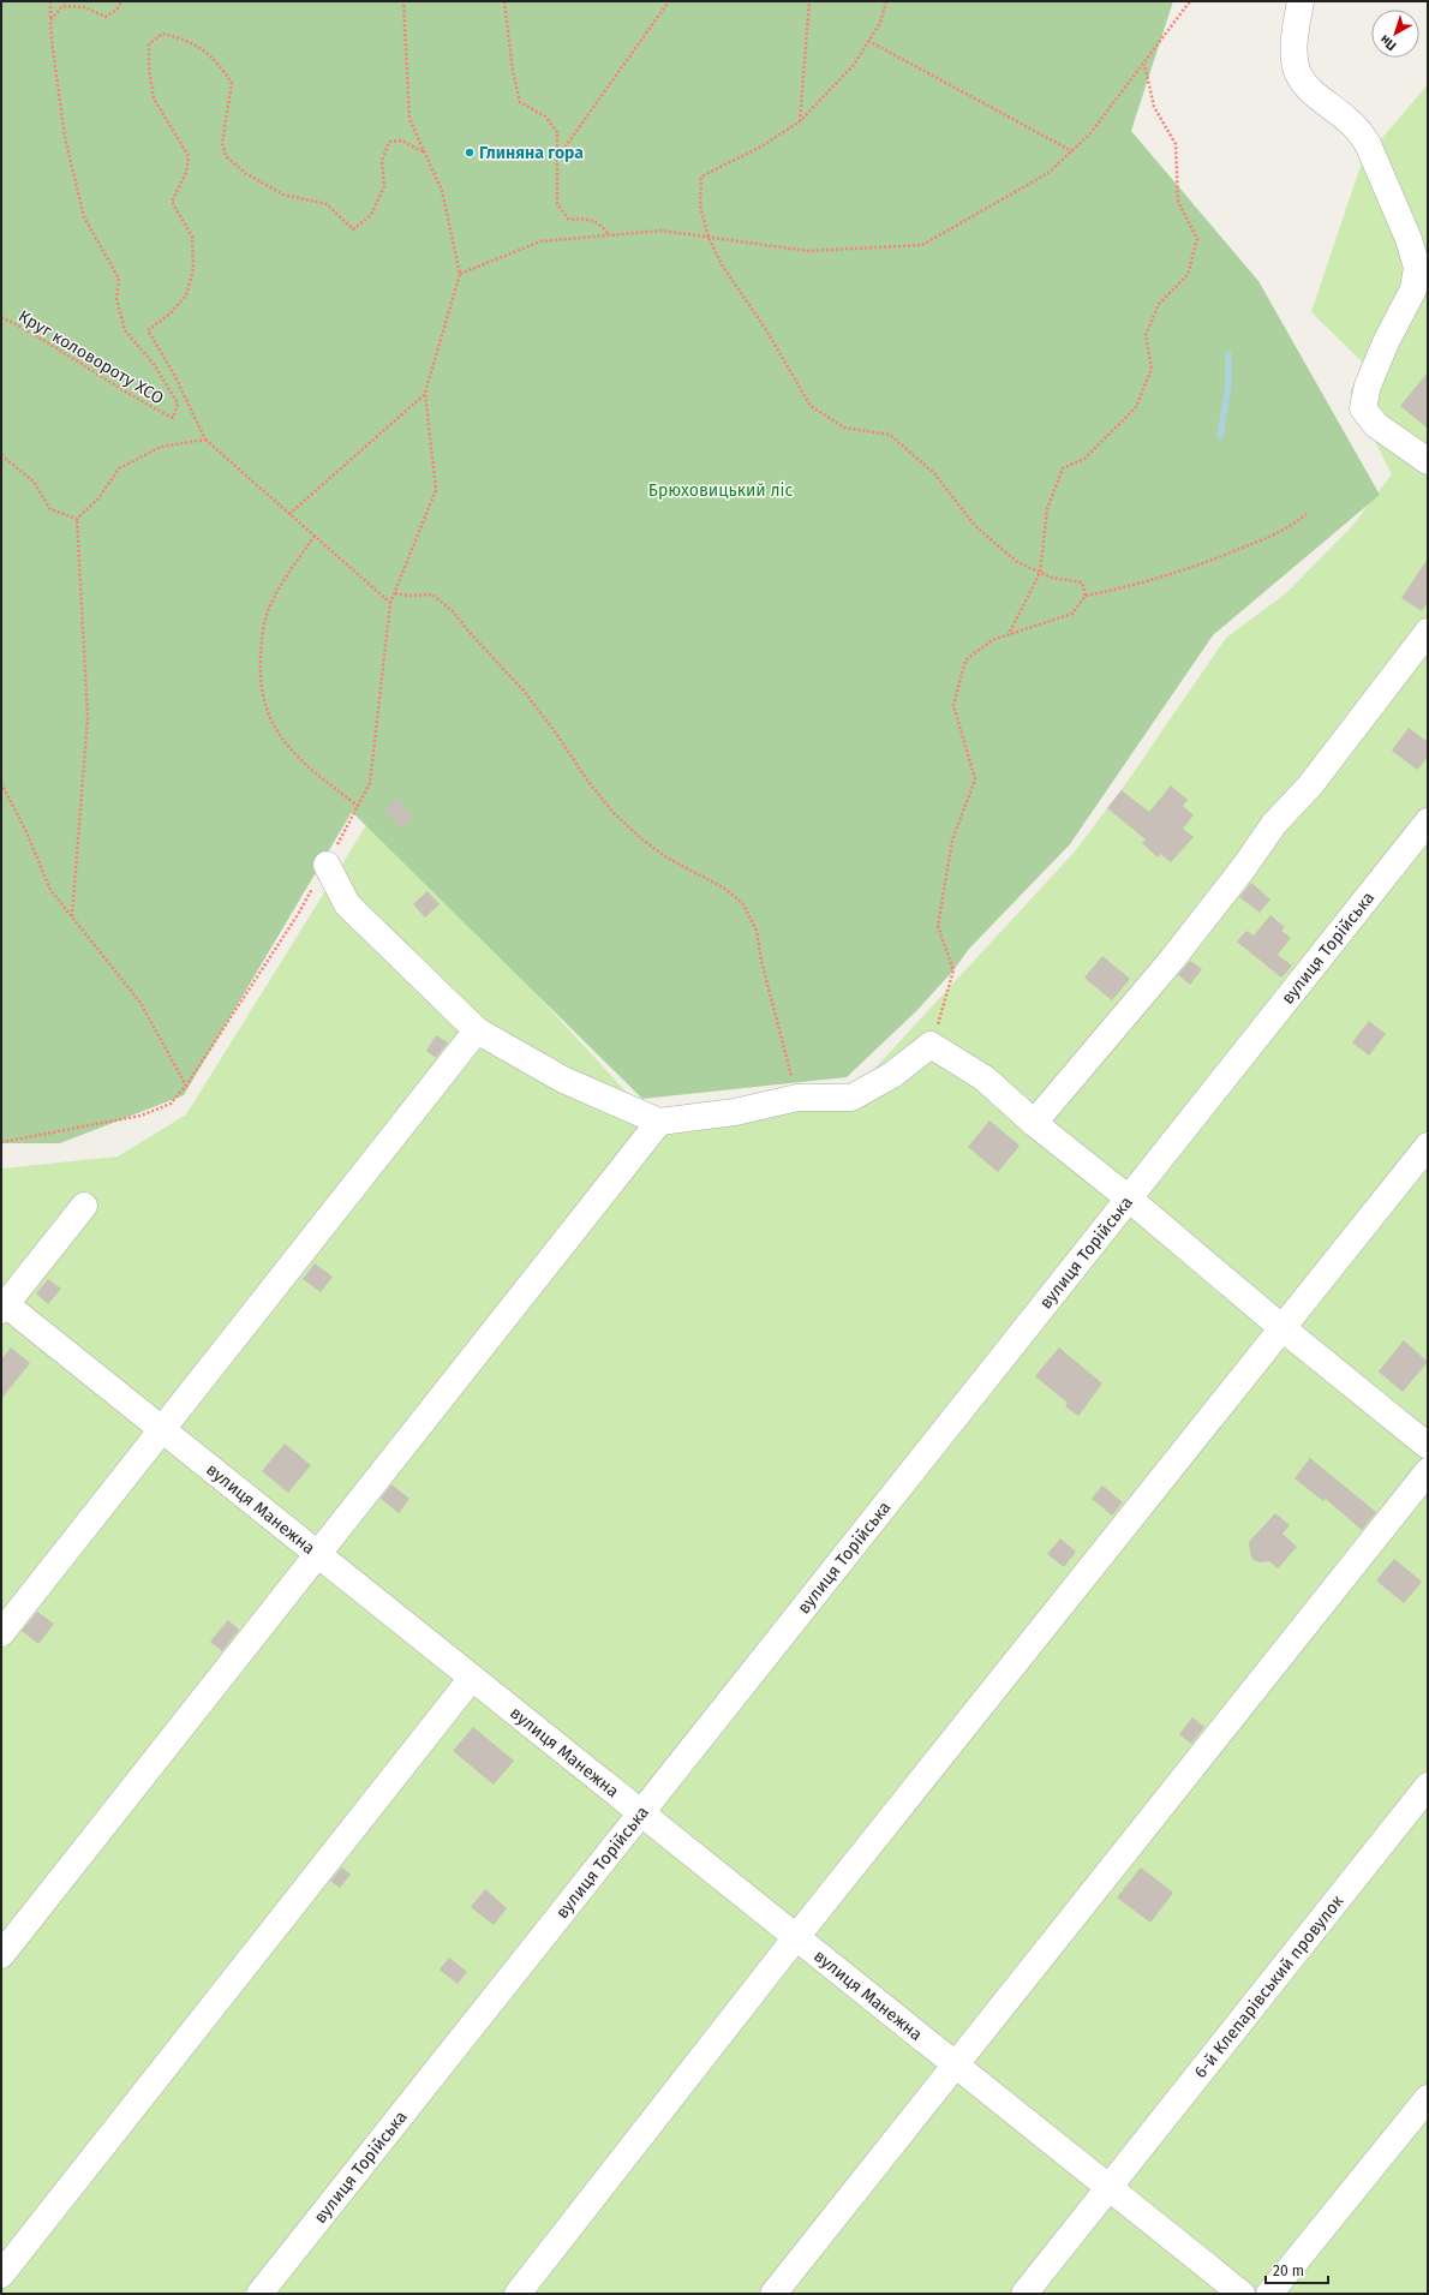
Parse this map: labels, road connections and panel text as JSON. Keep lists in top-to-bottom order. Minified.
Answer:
{"streets":{"street":["вулиця Торійська","вулиця Манежна","6-й Клепарівський провулок"],"path":["Круг коловороту ХСО"]},"crossings":[["вулиця Торійська","вулиця Манежна"],["вулиця Манежна","6-й Клепарівський провулок"]],"parks":["Брюховицький ліс"],"places":["Глиняна гора"],"scale_bar":"20 m","north":"bottom left"}
